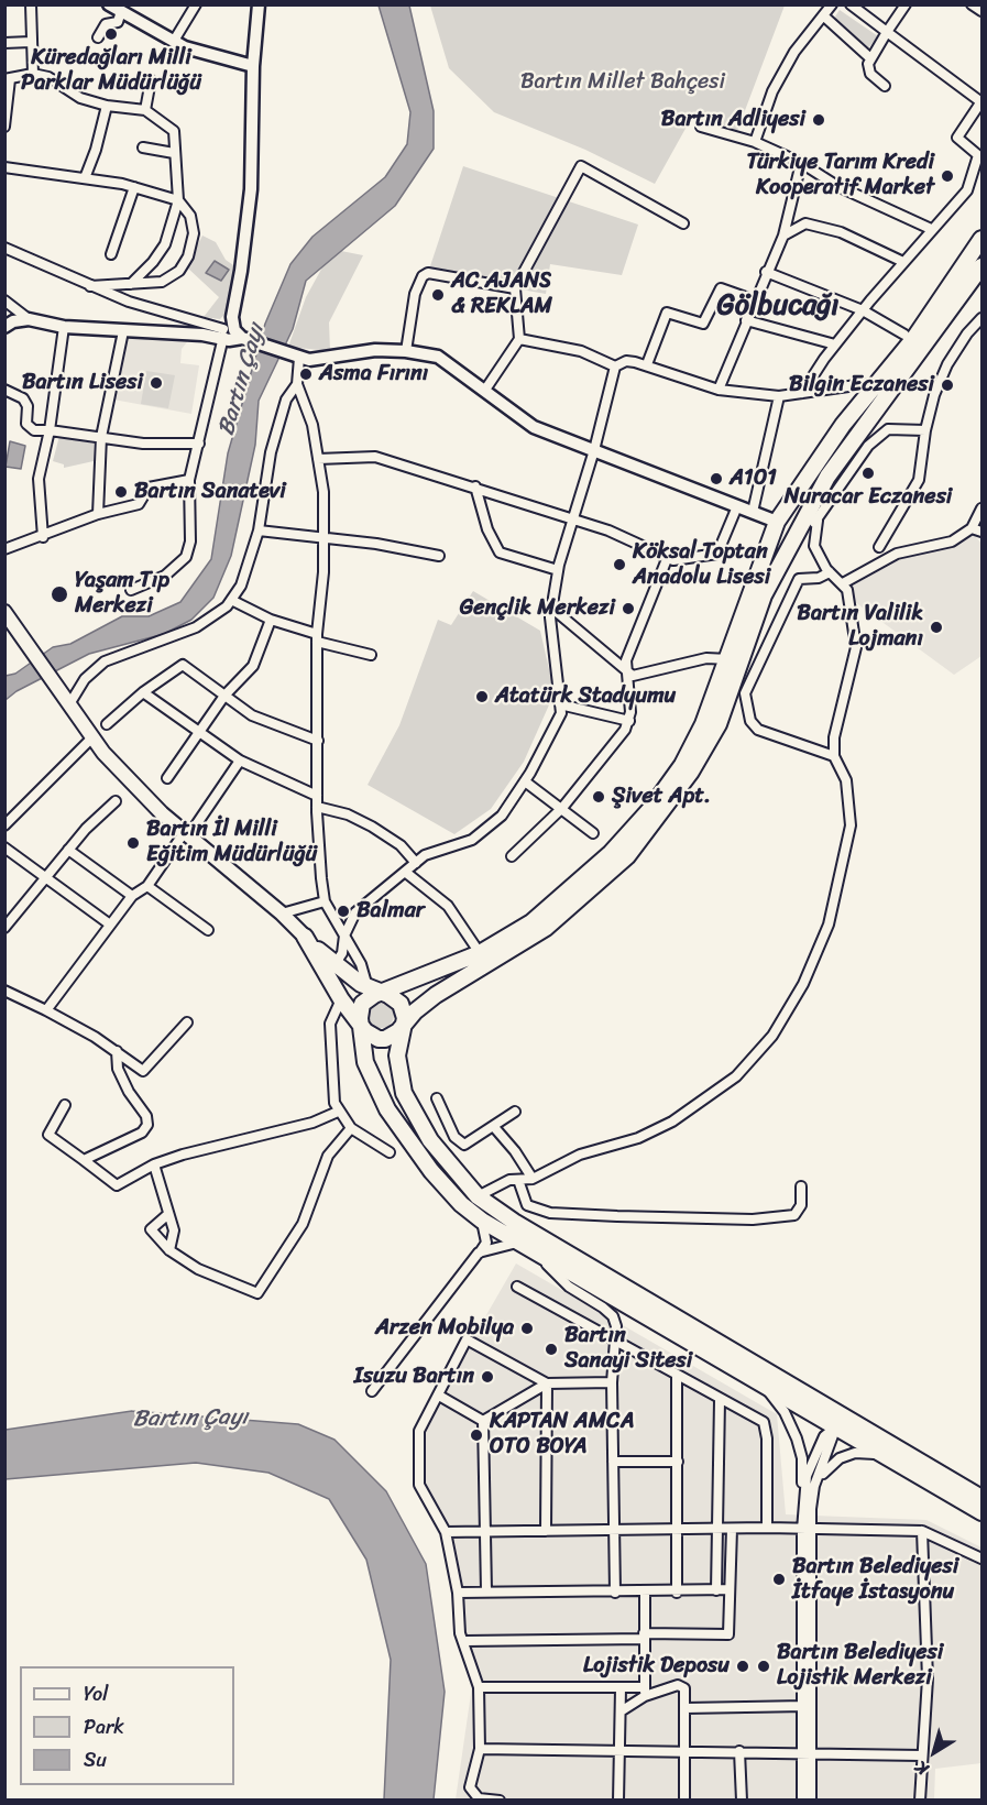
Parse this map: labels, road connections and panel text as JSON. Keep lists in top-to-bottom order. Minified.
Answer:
{"districts":["Gölbucağı"],"water":["Bartın Çayı"],"parks":["Bartın Millet Bahçesi"],"places":["Küredağları Milli Parklar Müdürlüğü","Bartın Adliyesi","Türkiye Tarım Kredi Kooperatif Market","AC AJANS & REKLAM","Asma Fırını","Bartın Lisesi","Bilgin Eczanesi","Nuracar Eczanesi","A101","Bartın Sanatevi","Köksal Toptan Anadolu Lisesi","Yaşam Tıp Merkezi","Gençlik Merkezi","Bartın Valilik Lojmanı","Atatürk Stadyumu","Şivet Apt.","Bartın İl Milli Eğitim Müdürlüğü","Balmar","Arzen Mobilya","Bartın Sanayi Sitesi","Isuzu Bartın","KAPTAN AMCA OTO BOYA","Bartın Belediyesi İtfaye İstasyonu","Lojistik Deposu","Bartın Belediyesi Lojistik Merkezi"],"legend":["Yol","Park","Su"],"north":"bottom left"}
